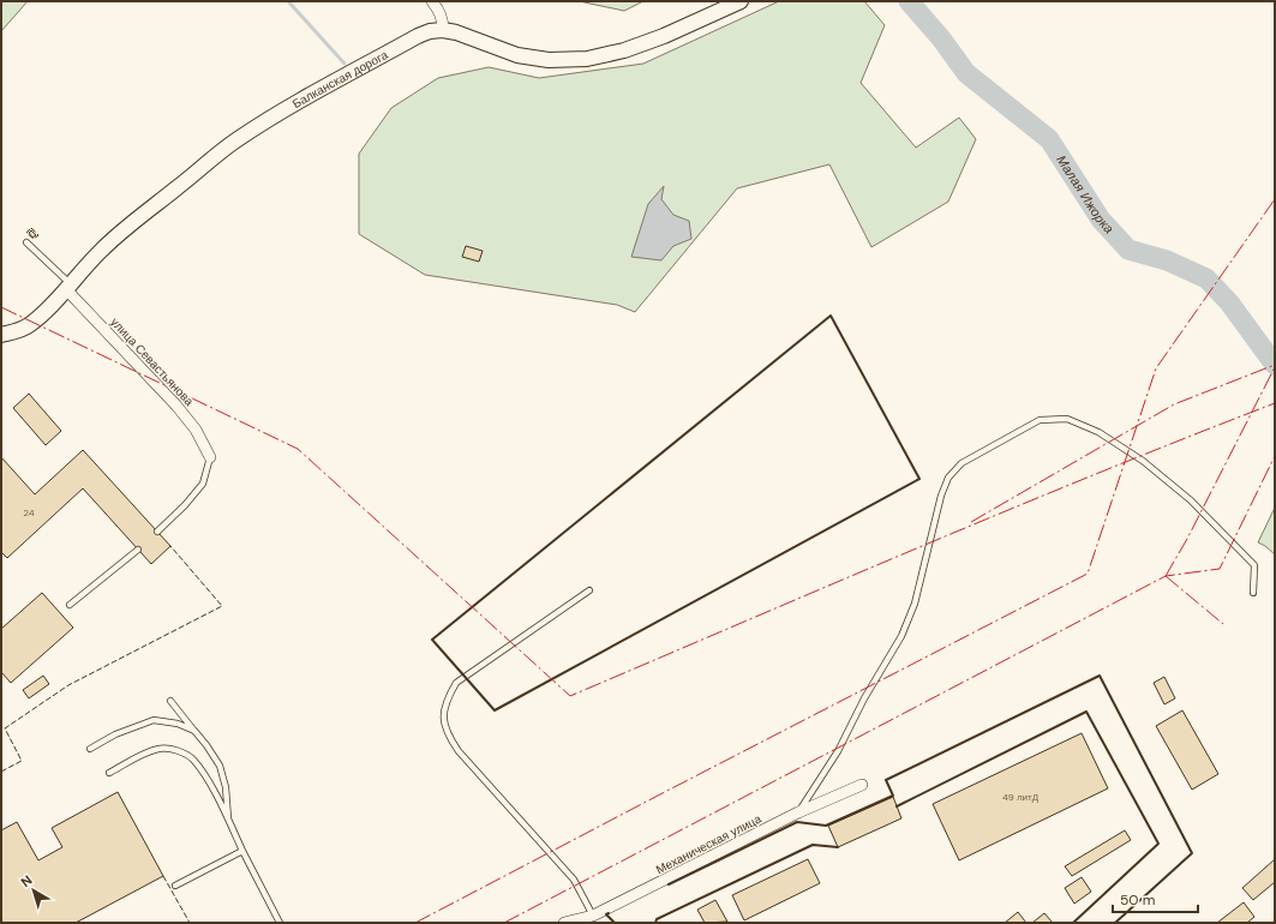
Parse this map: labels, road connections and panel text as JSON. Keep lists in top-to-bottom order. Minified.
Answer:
{"streets":{"street":["Балканская дорога","улица Севастьянова","Механическая улица"]},"crossings":[["Балканская дорога","улица Севастьянова"]],"water":["Малая Ижорка"],"house_numbers":["24","49 литД"],"scale_bar":"50 m","north":"top left"}
